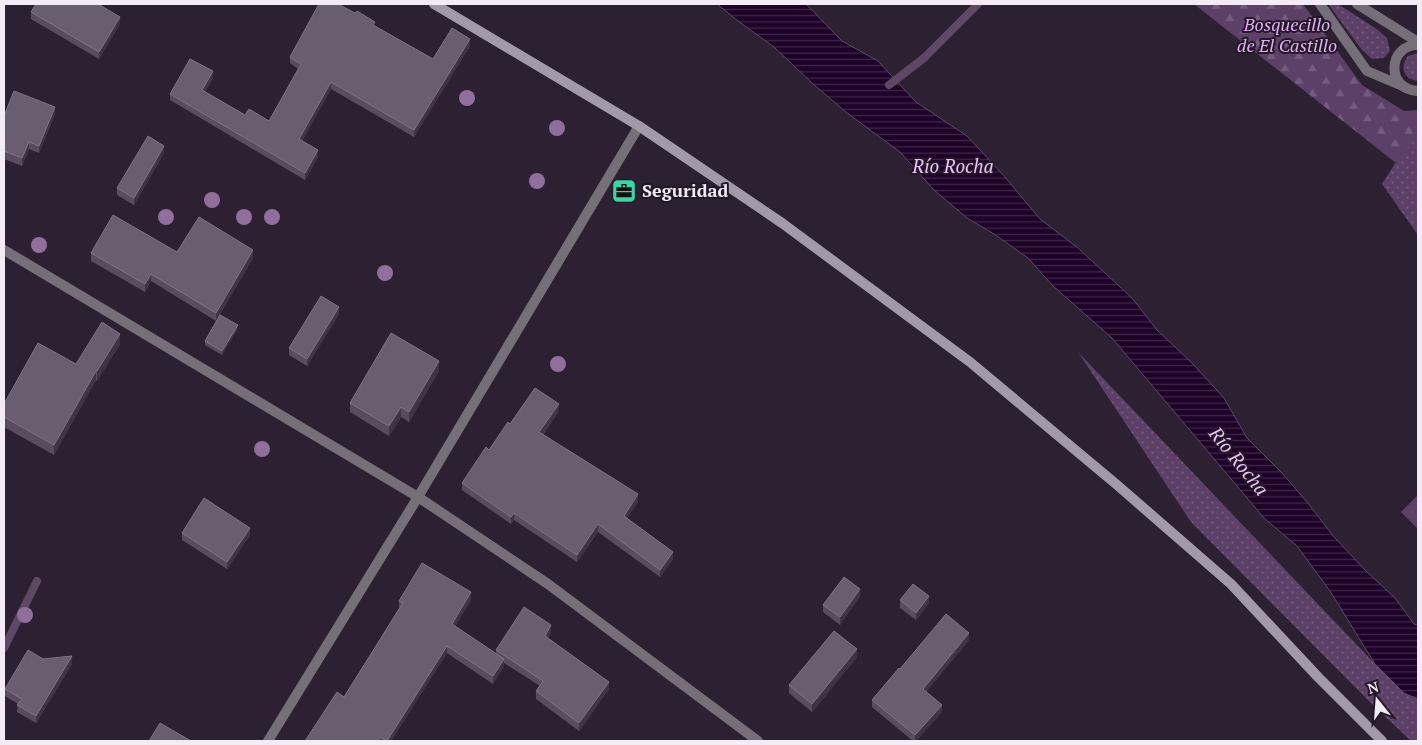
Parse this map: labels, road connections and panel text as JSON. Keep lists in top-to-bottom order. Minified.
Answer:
{"water":["Río Rocha"],"parks":["Bosquecillo de El Castillo"],"places":{"office":["Seguridad"]},"north":"top"}
